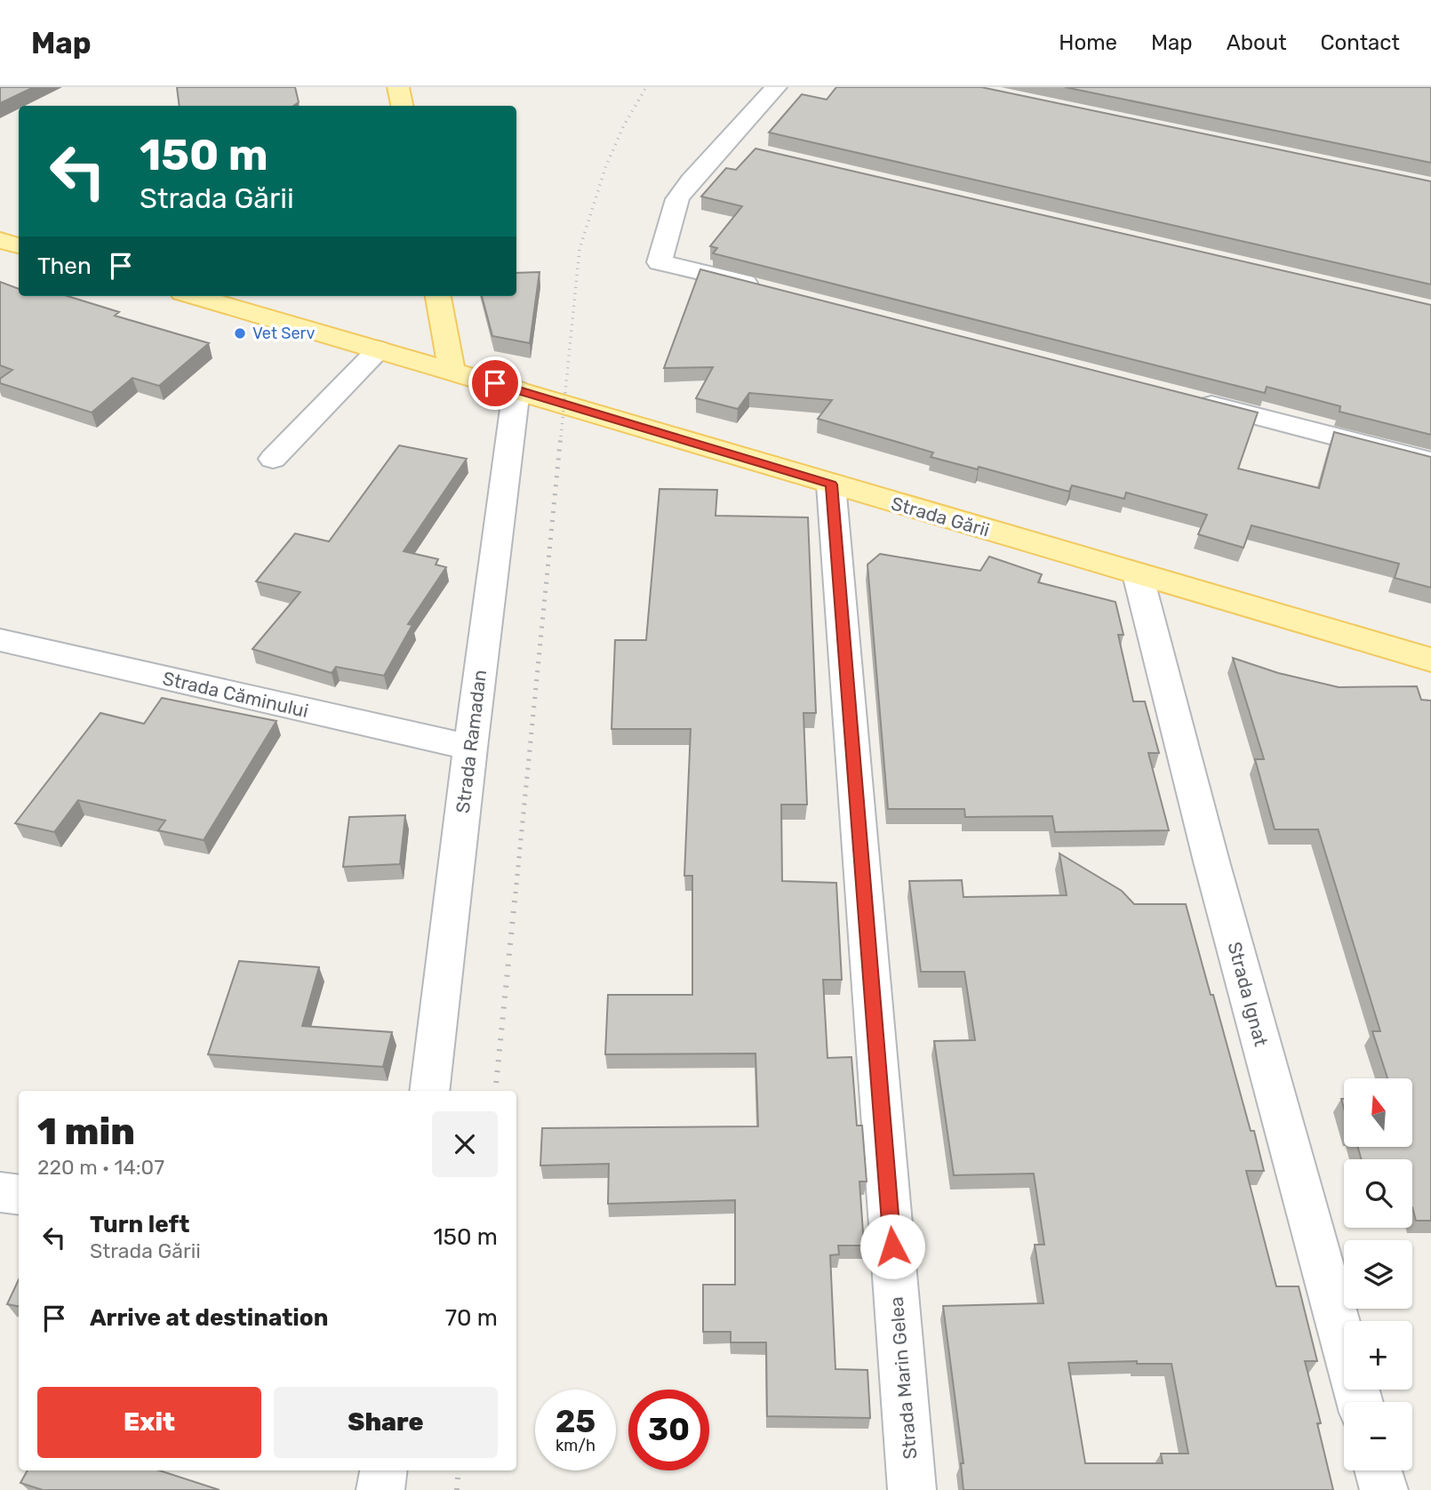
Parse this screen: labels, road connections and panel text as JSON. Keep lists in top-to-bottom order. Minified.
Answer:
{"streets":{"main road":["Strada Gării"],"street":["Strada Căminului","Strada Ramadan","Strada Ignat","Strada Marin Gelea"]},"crossings":[["Strada Gării","Strada Ramadan"],["Strada Gării","Strada Ignat"],["Strada Gării","Strada Marin Gelea"],["Strada Căminului","Strada Ramadan"]],"places":["Vet Serv"],"north":"top","page":{"header":"Map","nav":["Home","Map","About","Contact"],"turn":["150 m","Strada Gării"],"then":"Then","map_buttons":["+","−"],"heading":["1 min","220 m · 14:07"],"list":[{"name":"Turn left","note":"Strada Gării","value":"150 m"},{"name":"Arrive at destination","value":"70 m"}],"buttons":["Exit","Share"],"speed":"25 km/h","limit":"30"}}
